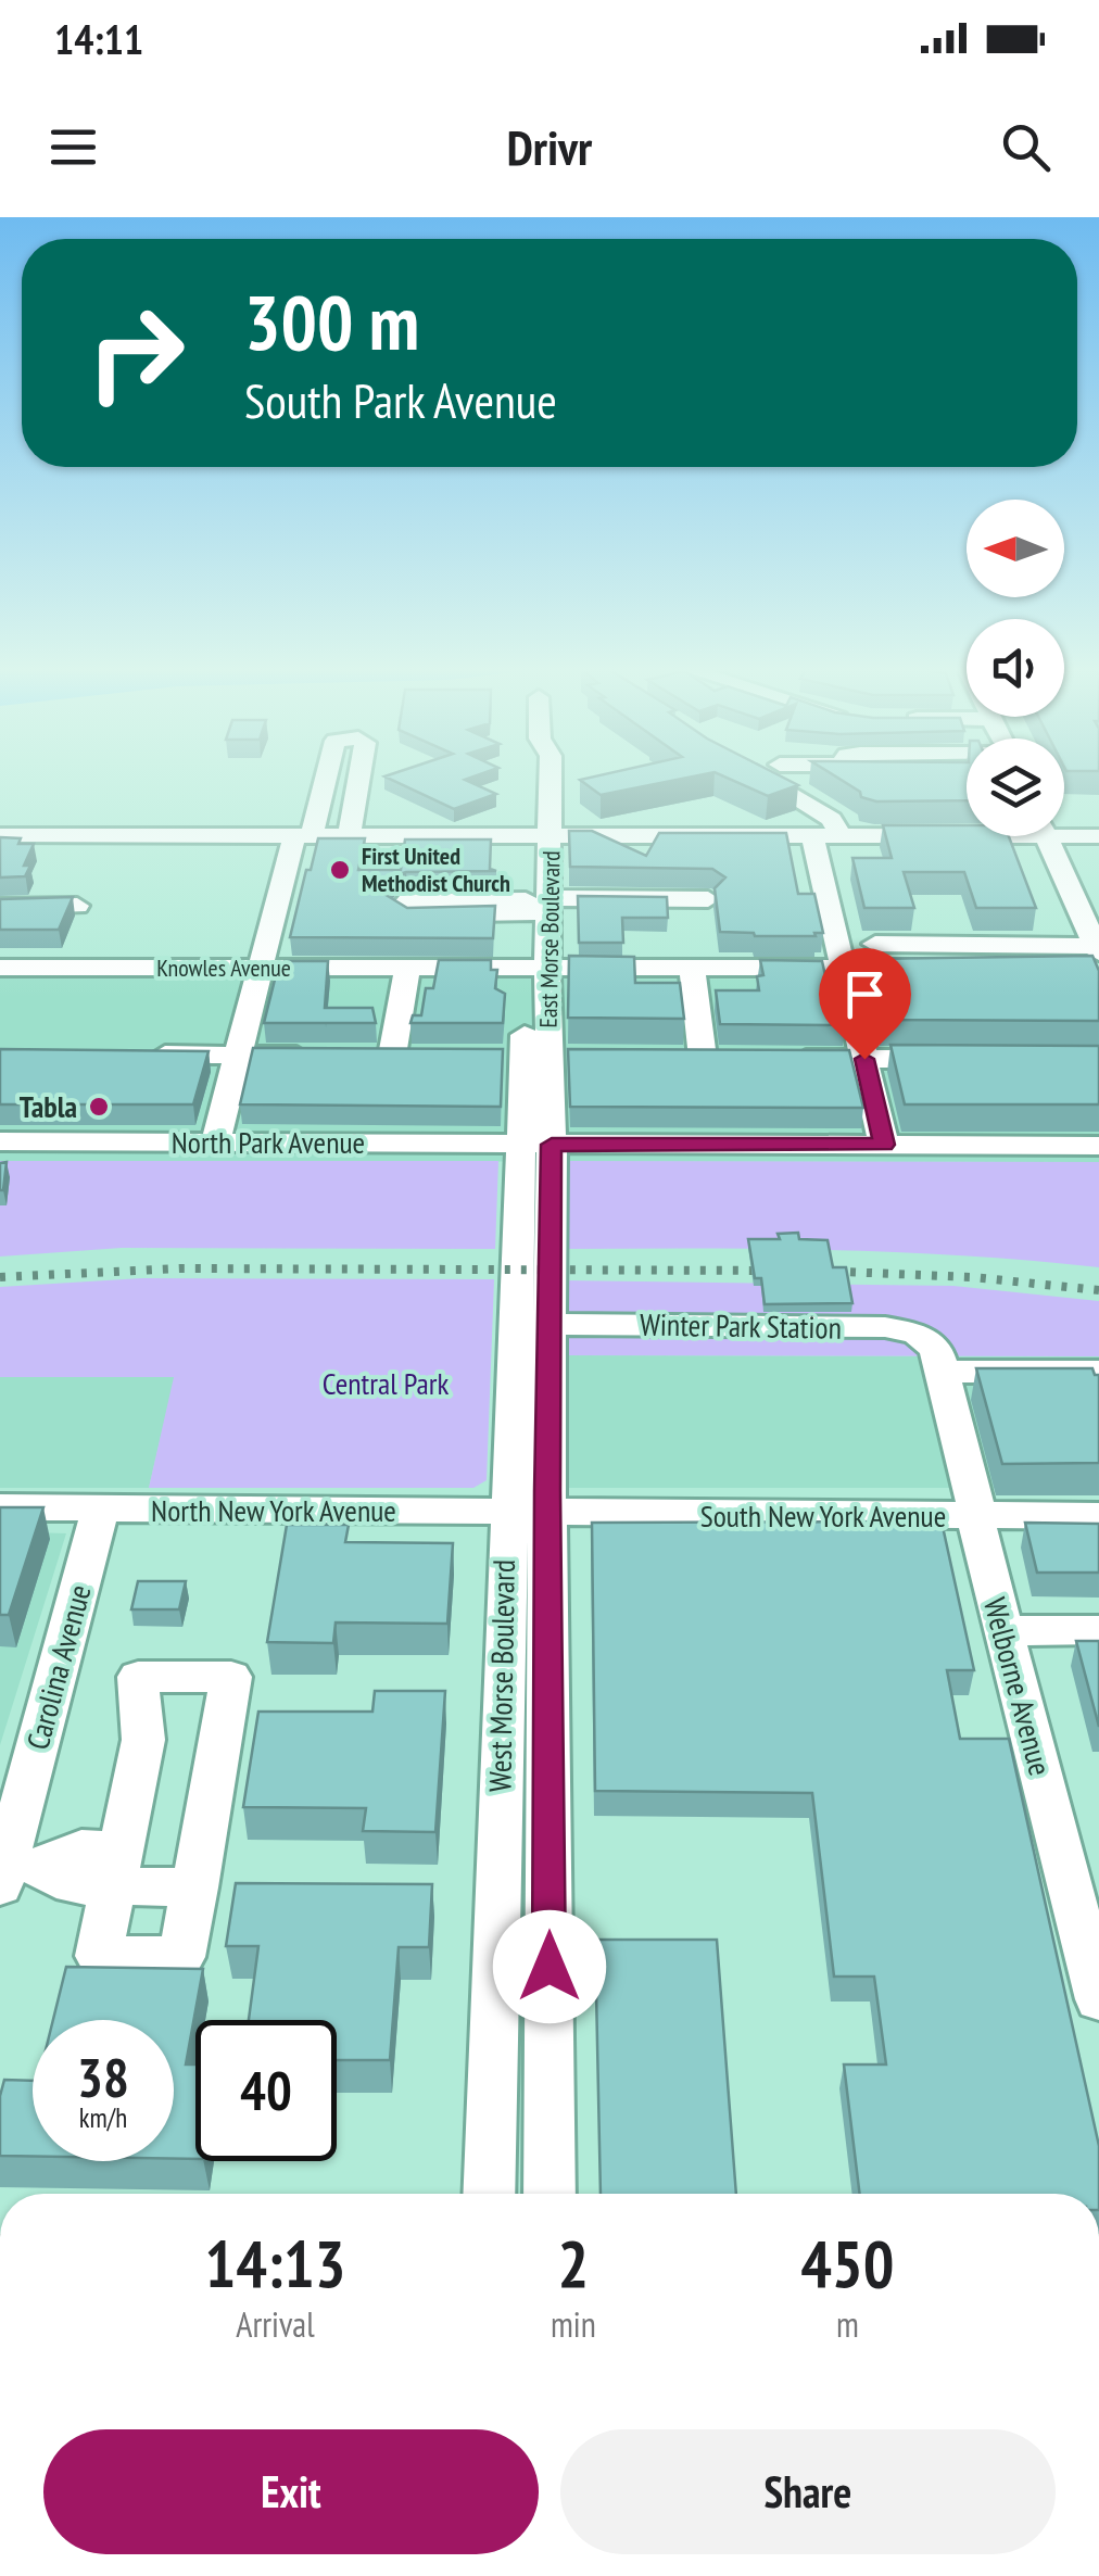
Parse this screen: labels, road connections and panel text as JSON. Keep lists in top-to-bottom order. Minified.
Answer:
{"streets":{"street":["East Morse Boulevard","Knowles Avenue","North Park Avenue","Winter Park Station","North New York Avenue","South New York Avenue","Carolina Avenue","West Morse Boulevard","Welborne Avenue"]},"crossings":[["East Morse Boulevard","Knowles Avenue"],["East Morse Boulevard","North Park Avenue"],["East Morse Boulevard","West Morse Boulevard"],["North Park Avenue","West Morse Boulevard"],["Winter Park Station","West Morse Boulevard"],["Winter Park Station","Welborne Avenue"],["North New York Avenue","South New York Avenue"],["North New York Avenue","Carolina Avenue"],["North New York Avenue","West Morse Boulevard"],["South New York Avenue","West Morse Boulevard"],["South New York Avenue","Welborne Avenue"]],"parks":["Central Park"],"places":["First United Methodist Church","Tabla"],"north":"left","page":{"status":"14:11","header":"Drivr","turn":["300 m","South Park Avenue"],"speed":"38 km/h","limit":"40","eta":["14:13","Arrival","2","min","450","m"],"buttons":["Exit","Share"]}}
